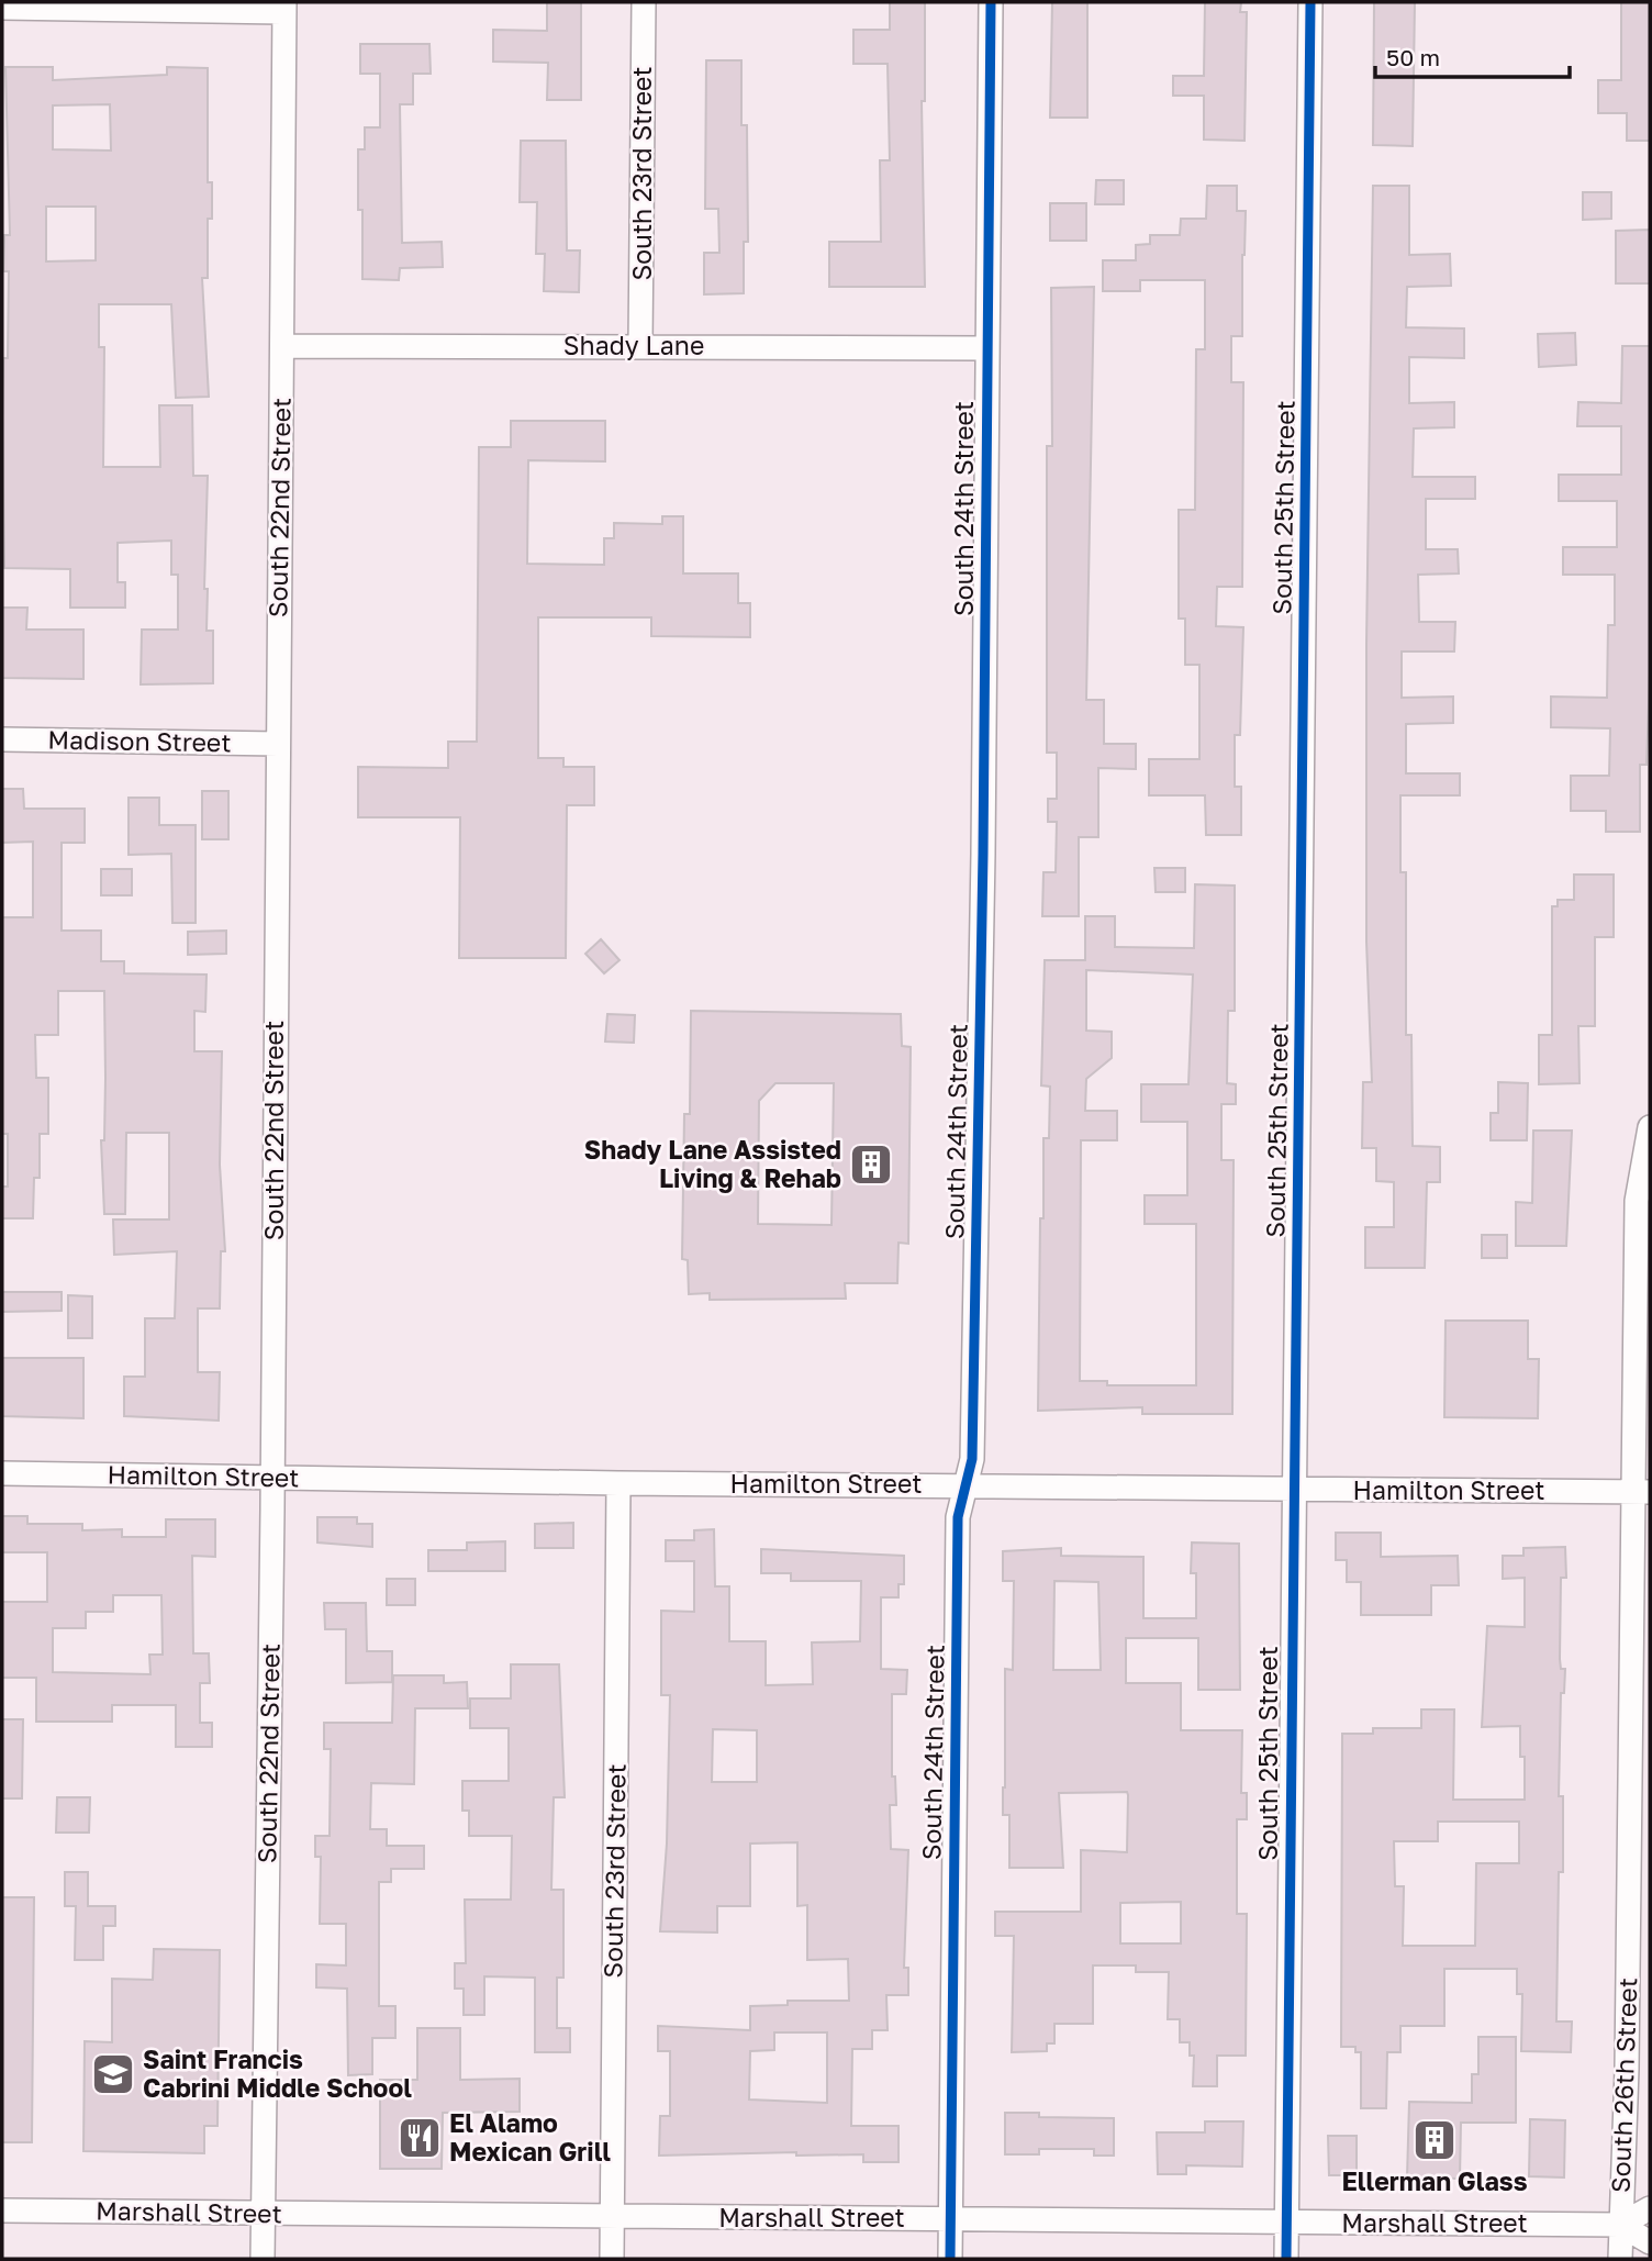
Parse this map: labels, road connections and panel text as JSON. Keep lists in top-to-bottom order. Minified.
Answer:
{"streets":{"street":["South 23rd Street","Shady Lane","South 22nd Street","South 25th Street","South 24th Street","Madison Street","Hamilton Street","South 26th Street","Marshall Street"]},"crossings":[["South 23rd Street","Shady Lane"],["South 23rd Street","Hamilton Street"],["South 23rd Street","Marshall Street"],["Shady Lane","South 22nd Street"],["Shady Lane","South 24th Street"],["South 22nd Street","Madison Street"],["South 22nd Street","Hamilton Street"],["South 22nd Street","Marshall Street"],["South 25th Street","Hamilton Street"],["South 25th Street","Marshall Street"],["South 24th Street","Hamilton Street"],["South 24th Street","Marshall Street"],["Hamilton Street","South 26th Street"],["South 26th Street","Marshall Street"]],"places":{"building":["Shady Lane Assisted Living & Rehab","Ellerman Glass"],"school or university":["Saint Francis Cabrini Middle School"],"restaurant":["El Alamo Mexican Grill"]},"scale_bar":"50 m"}
